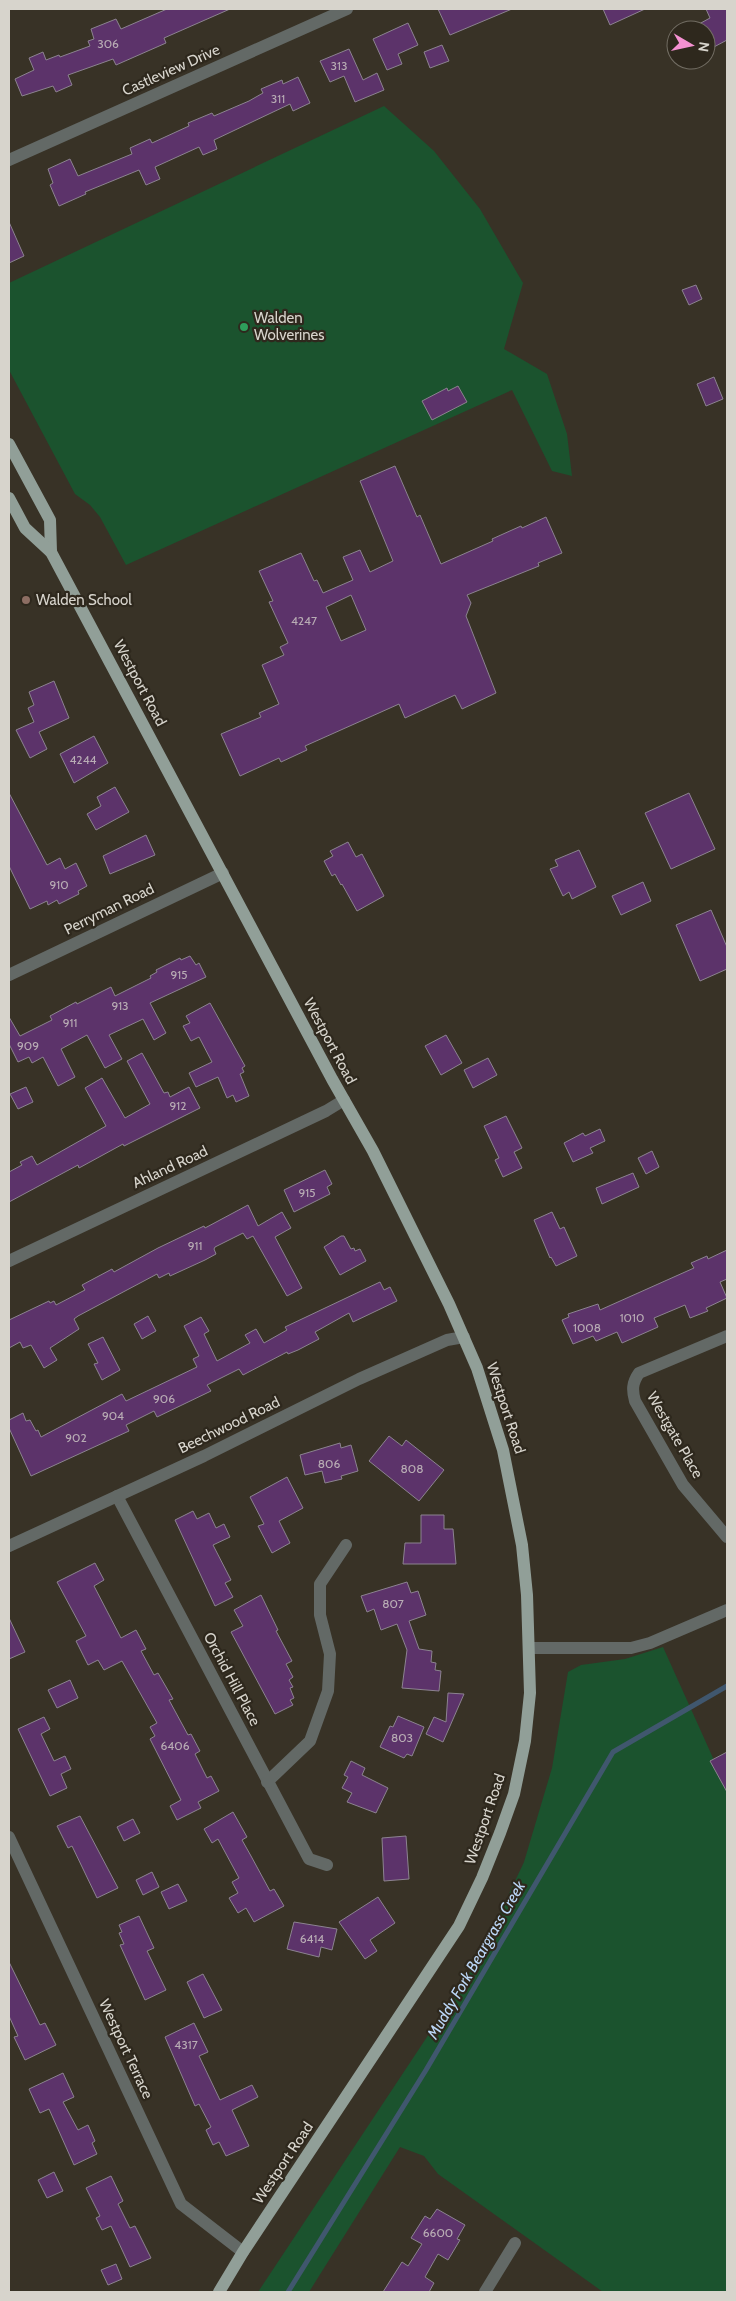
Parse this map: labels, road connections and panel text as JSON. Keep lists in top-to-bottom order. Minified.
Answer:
{"streets":{"main road":["Westport Road"],"street":["Castleview Drive","Perryman Road","Ahland Road","Beechwood Road","Westgate Place","Orchid Hill Place","Westport Terrace"]},"crossings":[["Westport Road","Perryman Road"],["Westport Road","Ahland Road"],["Westport Road","Beechwood Road"],["Westport Road","Westport Terrace"],["Beechwood Road","Orchid Hill Place"]],"water":["Muddy Fork Beargrass Creek"],"places":["Walden Wolverines","Walden School"],"house_numbers":["306","313","311","4247","4244","910","915","913","911","909","912","915","911","1010","1008","906","904","902","806","808","807","803","6406","6414","4317","6600"],"north":"right"}
